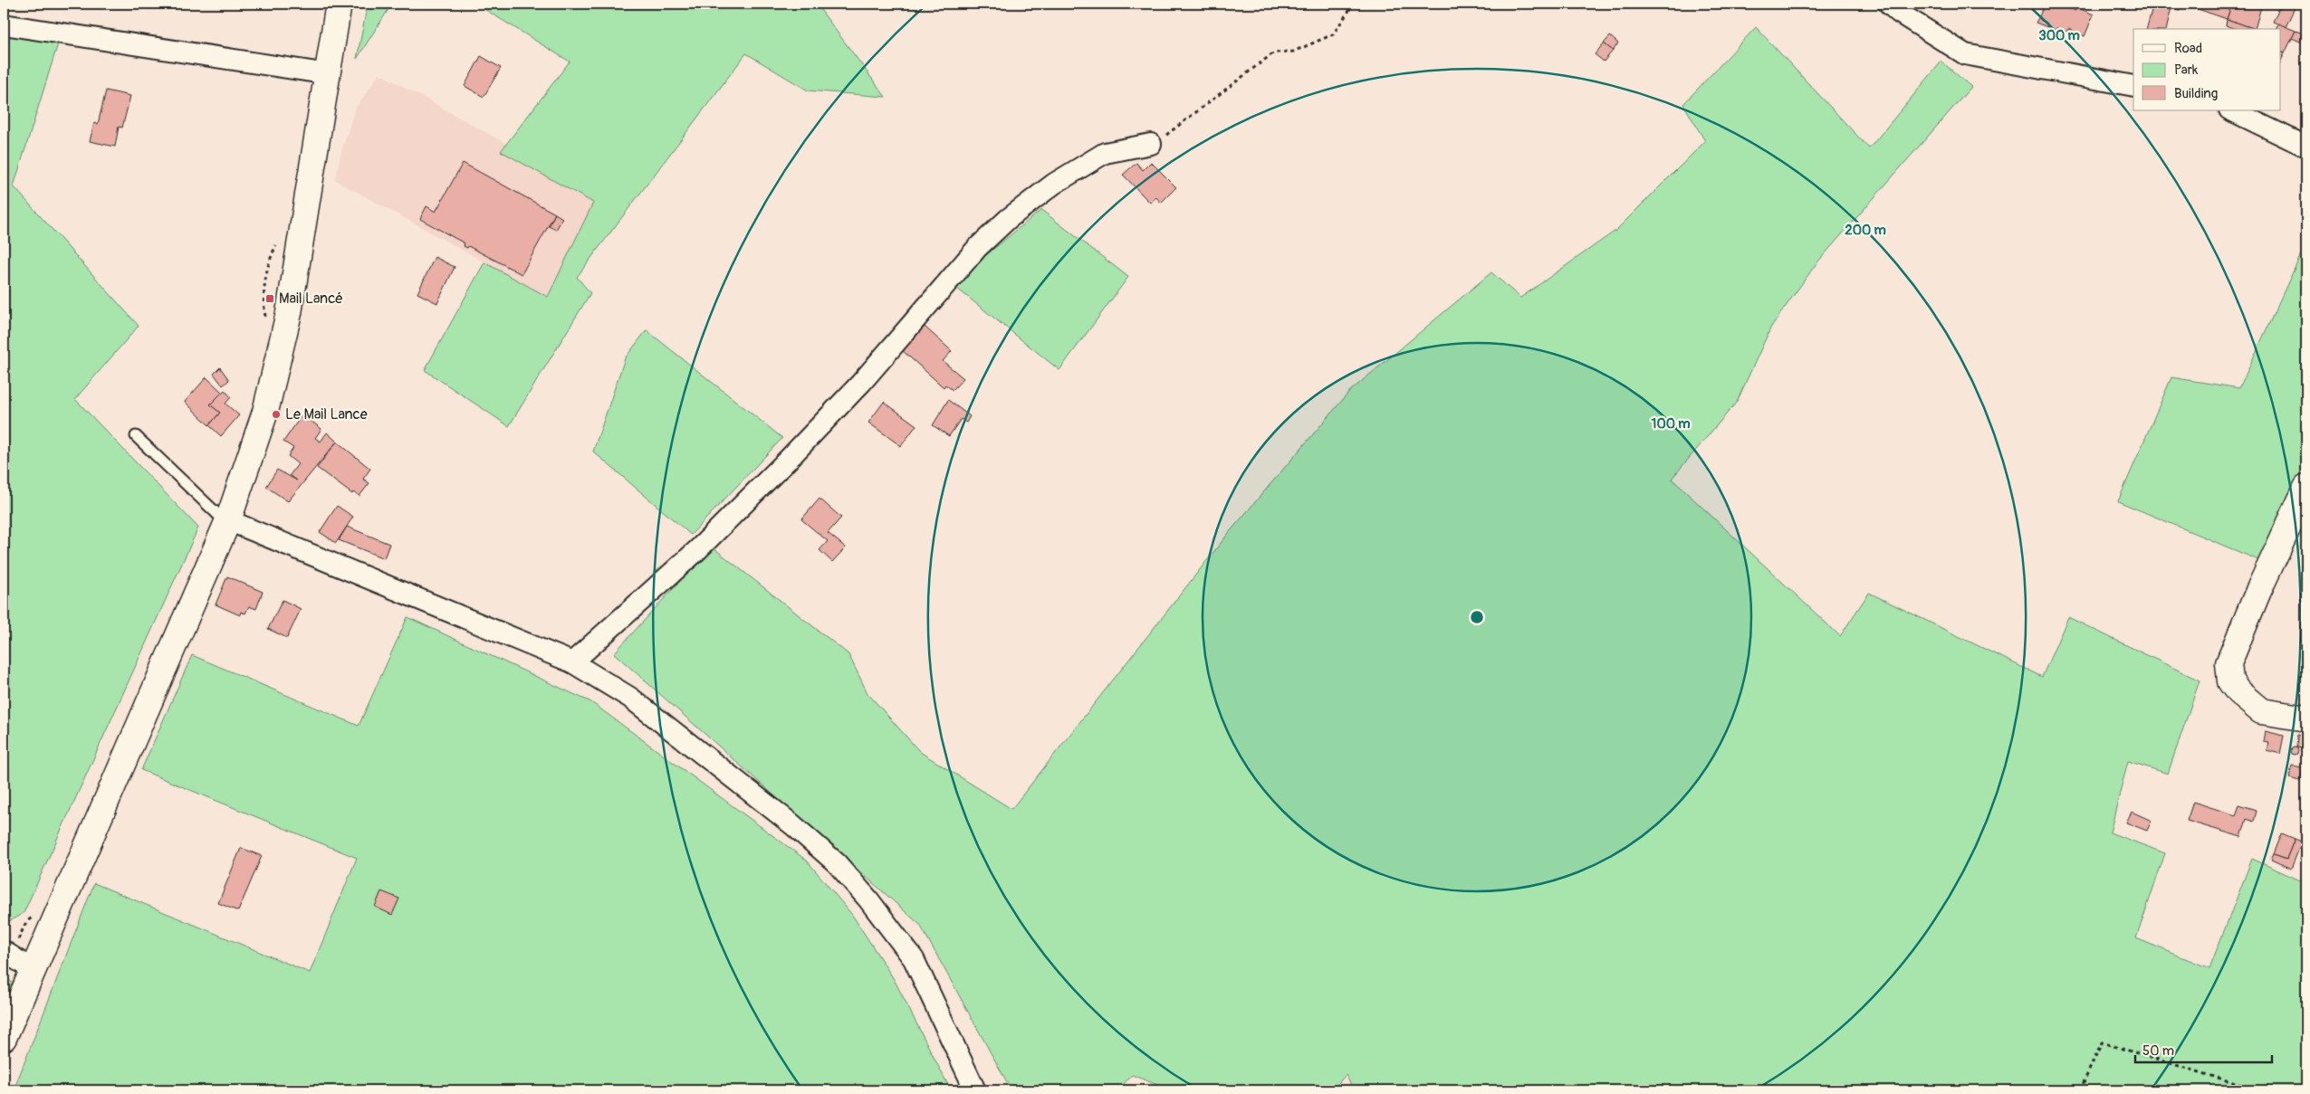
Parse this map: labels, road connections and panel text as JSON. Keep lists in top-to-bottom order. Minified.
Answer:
{"places":{"transit":["Mail Lancé"],"other":["Le Mail Lance"]},"legend":["Road","Park","Building"],"scale_bar":"50 m","rings":["300 m","200 m","100 m"]}
